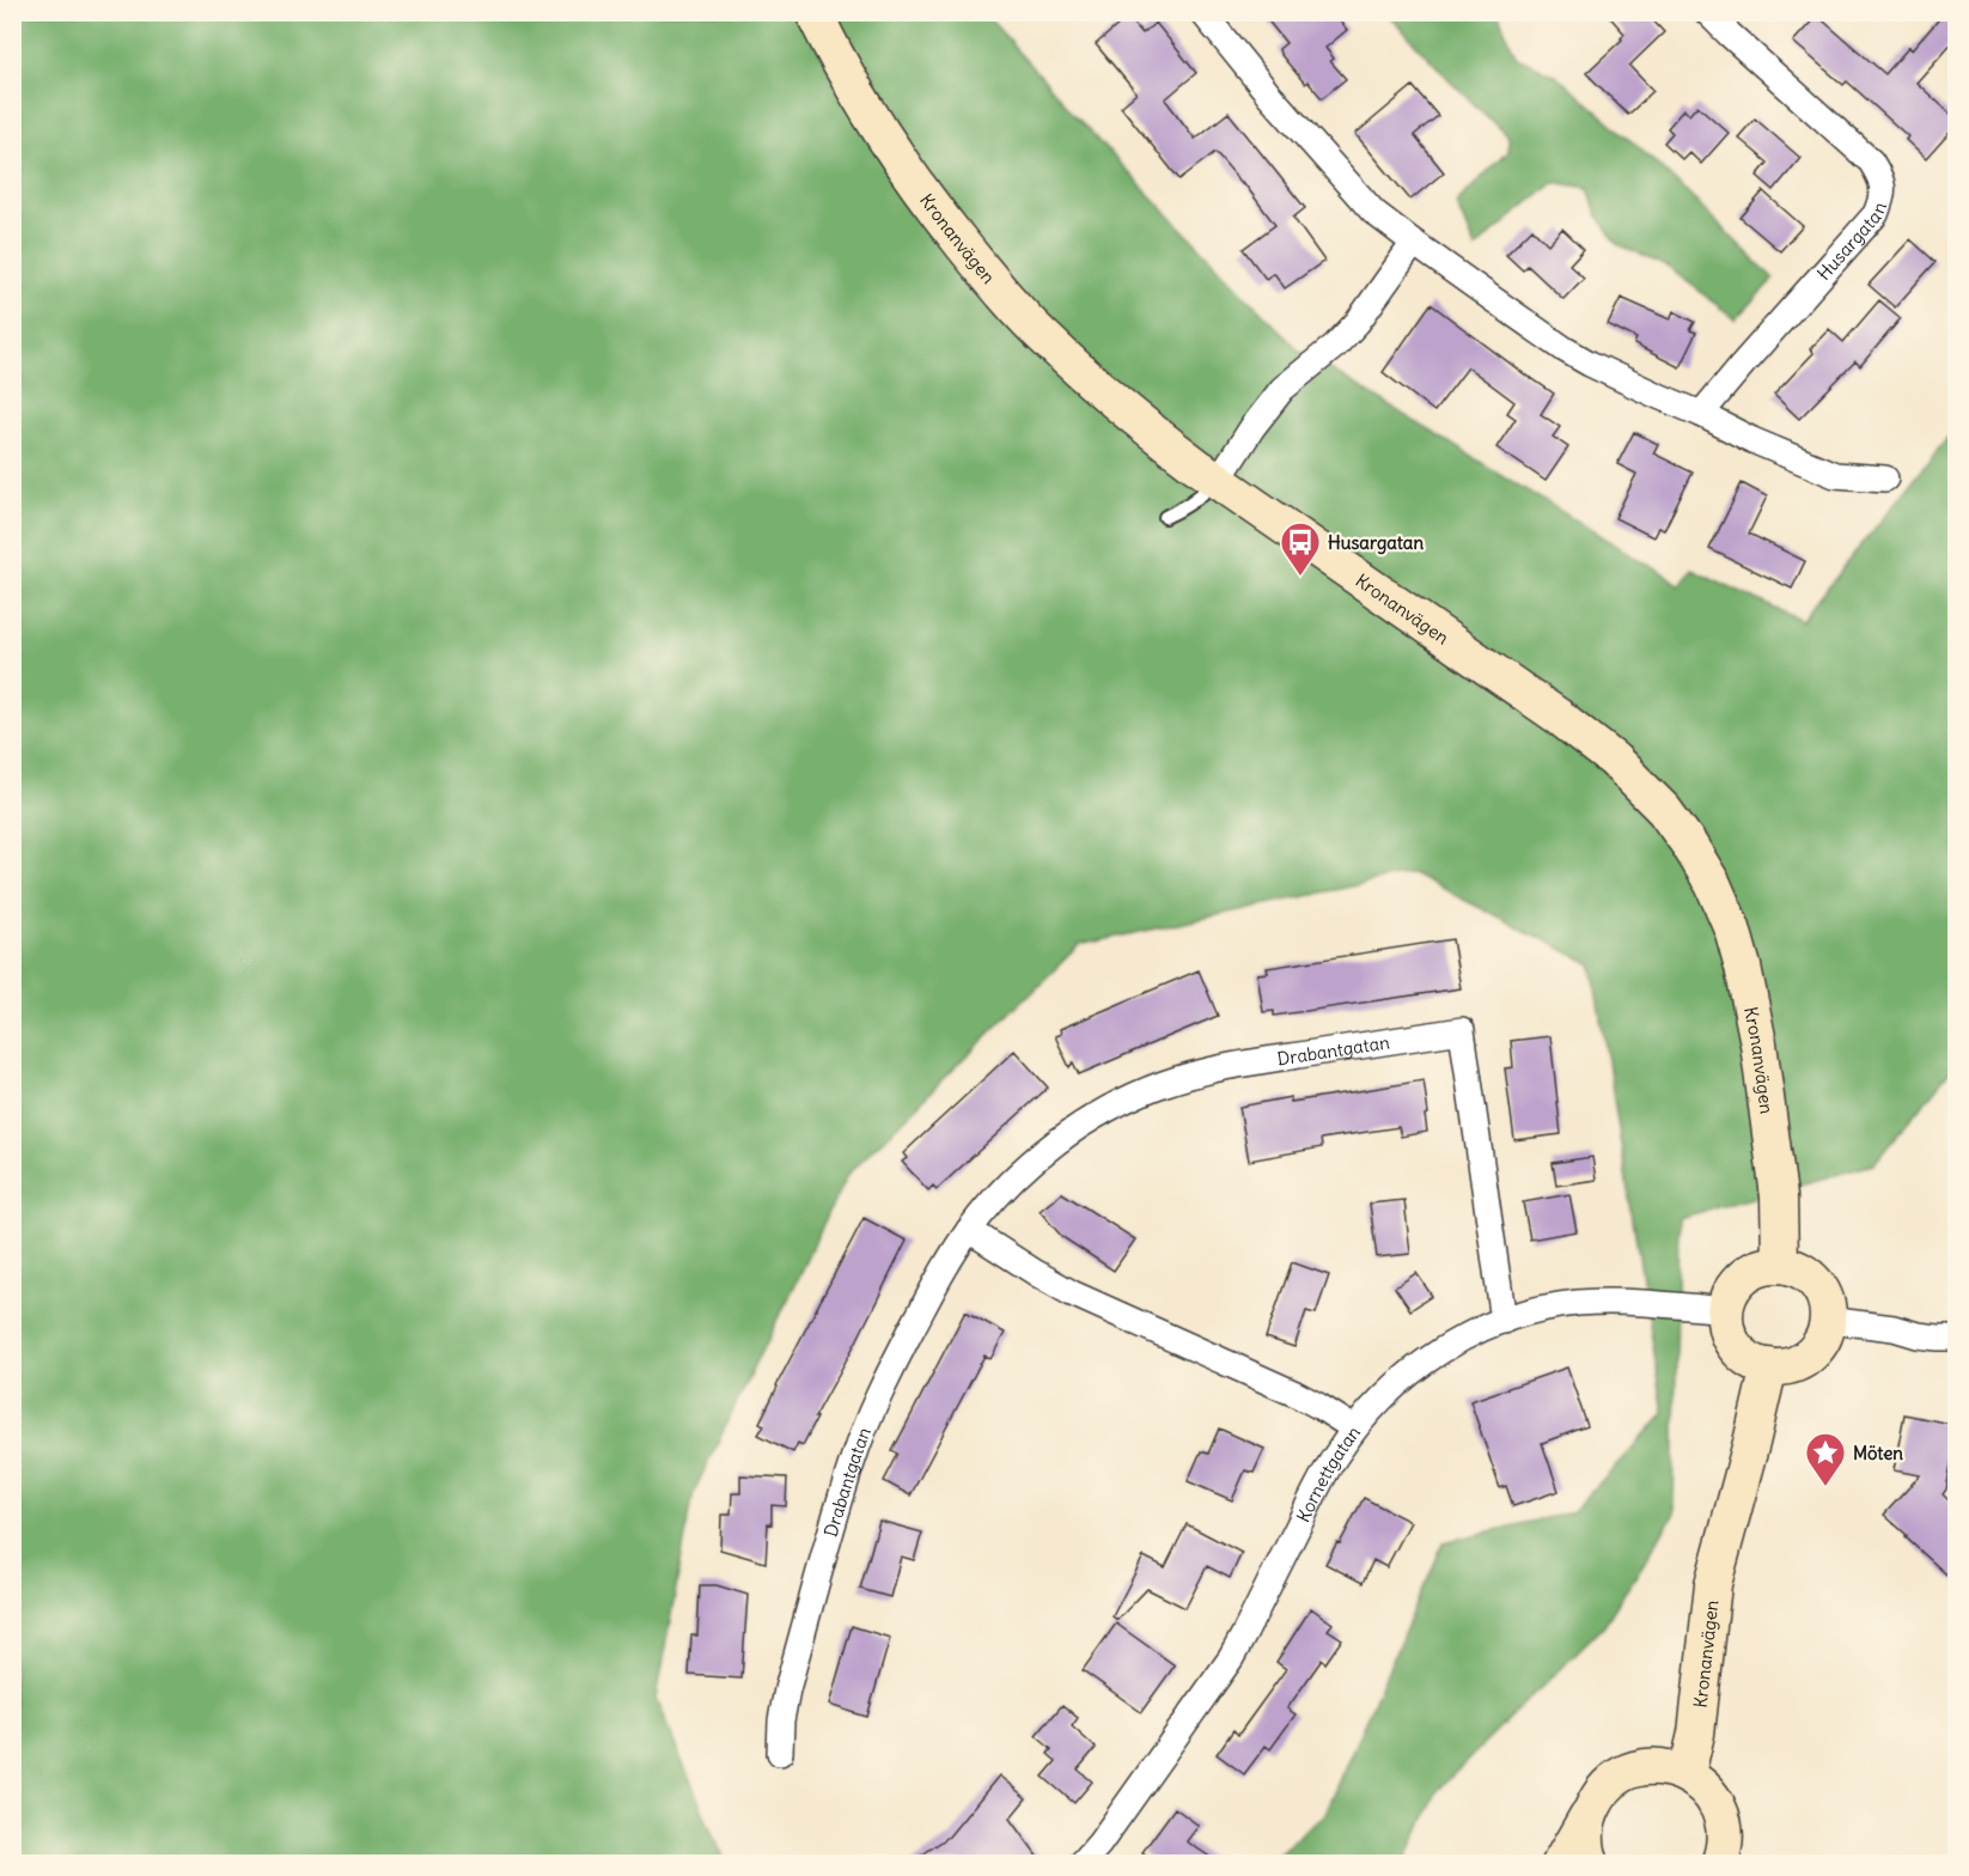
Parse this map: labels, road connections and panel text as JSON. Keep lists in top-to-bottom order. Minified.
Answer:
{"streets":{"street":["Kronanvägen","Husargatan","Drabantgatan","Kornettgatan"]},"crossings":[["Kronanvägen","Kornettgatan"],["Drabantgatan","Kornettgatan"]],"places":{"bus stop":["Husargatan"],"place":["Möten"]}}
